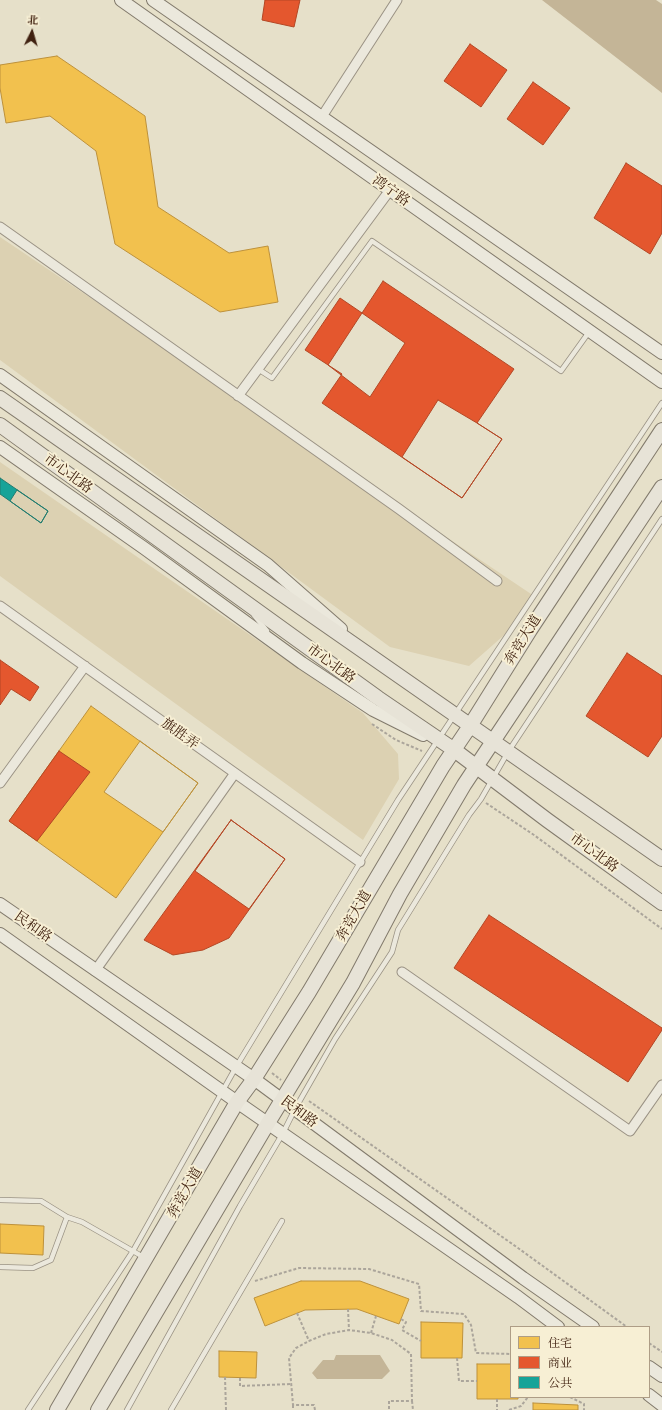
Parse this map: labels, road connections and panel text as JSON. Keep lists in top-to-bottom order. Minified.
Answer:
{"streets":{"main road":["鸿宁路","市心北路","奔竞大道","民和路"],"street":["旗胜弄"]},"crossings":[["市心北路","奔竞大道"],["奔竞大道","民和路"]],"legend":["住宅","商业","公共"],"north":"top"}
